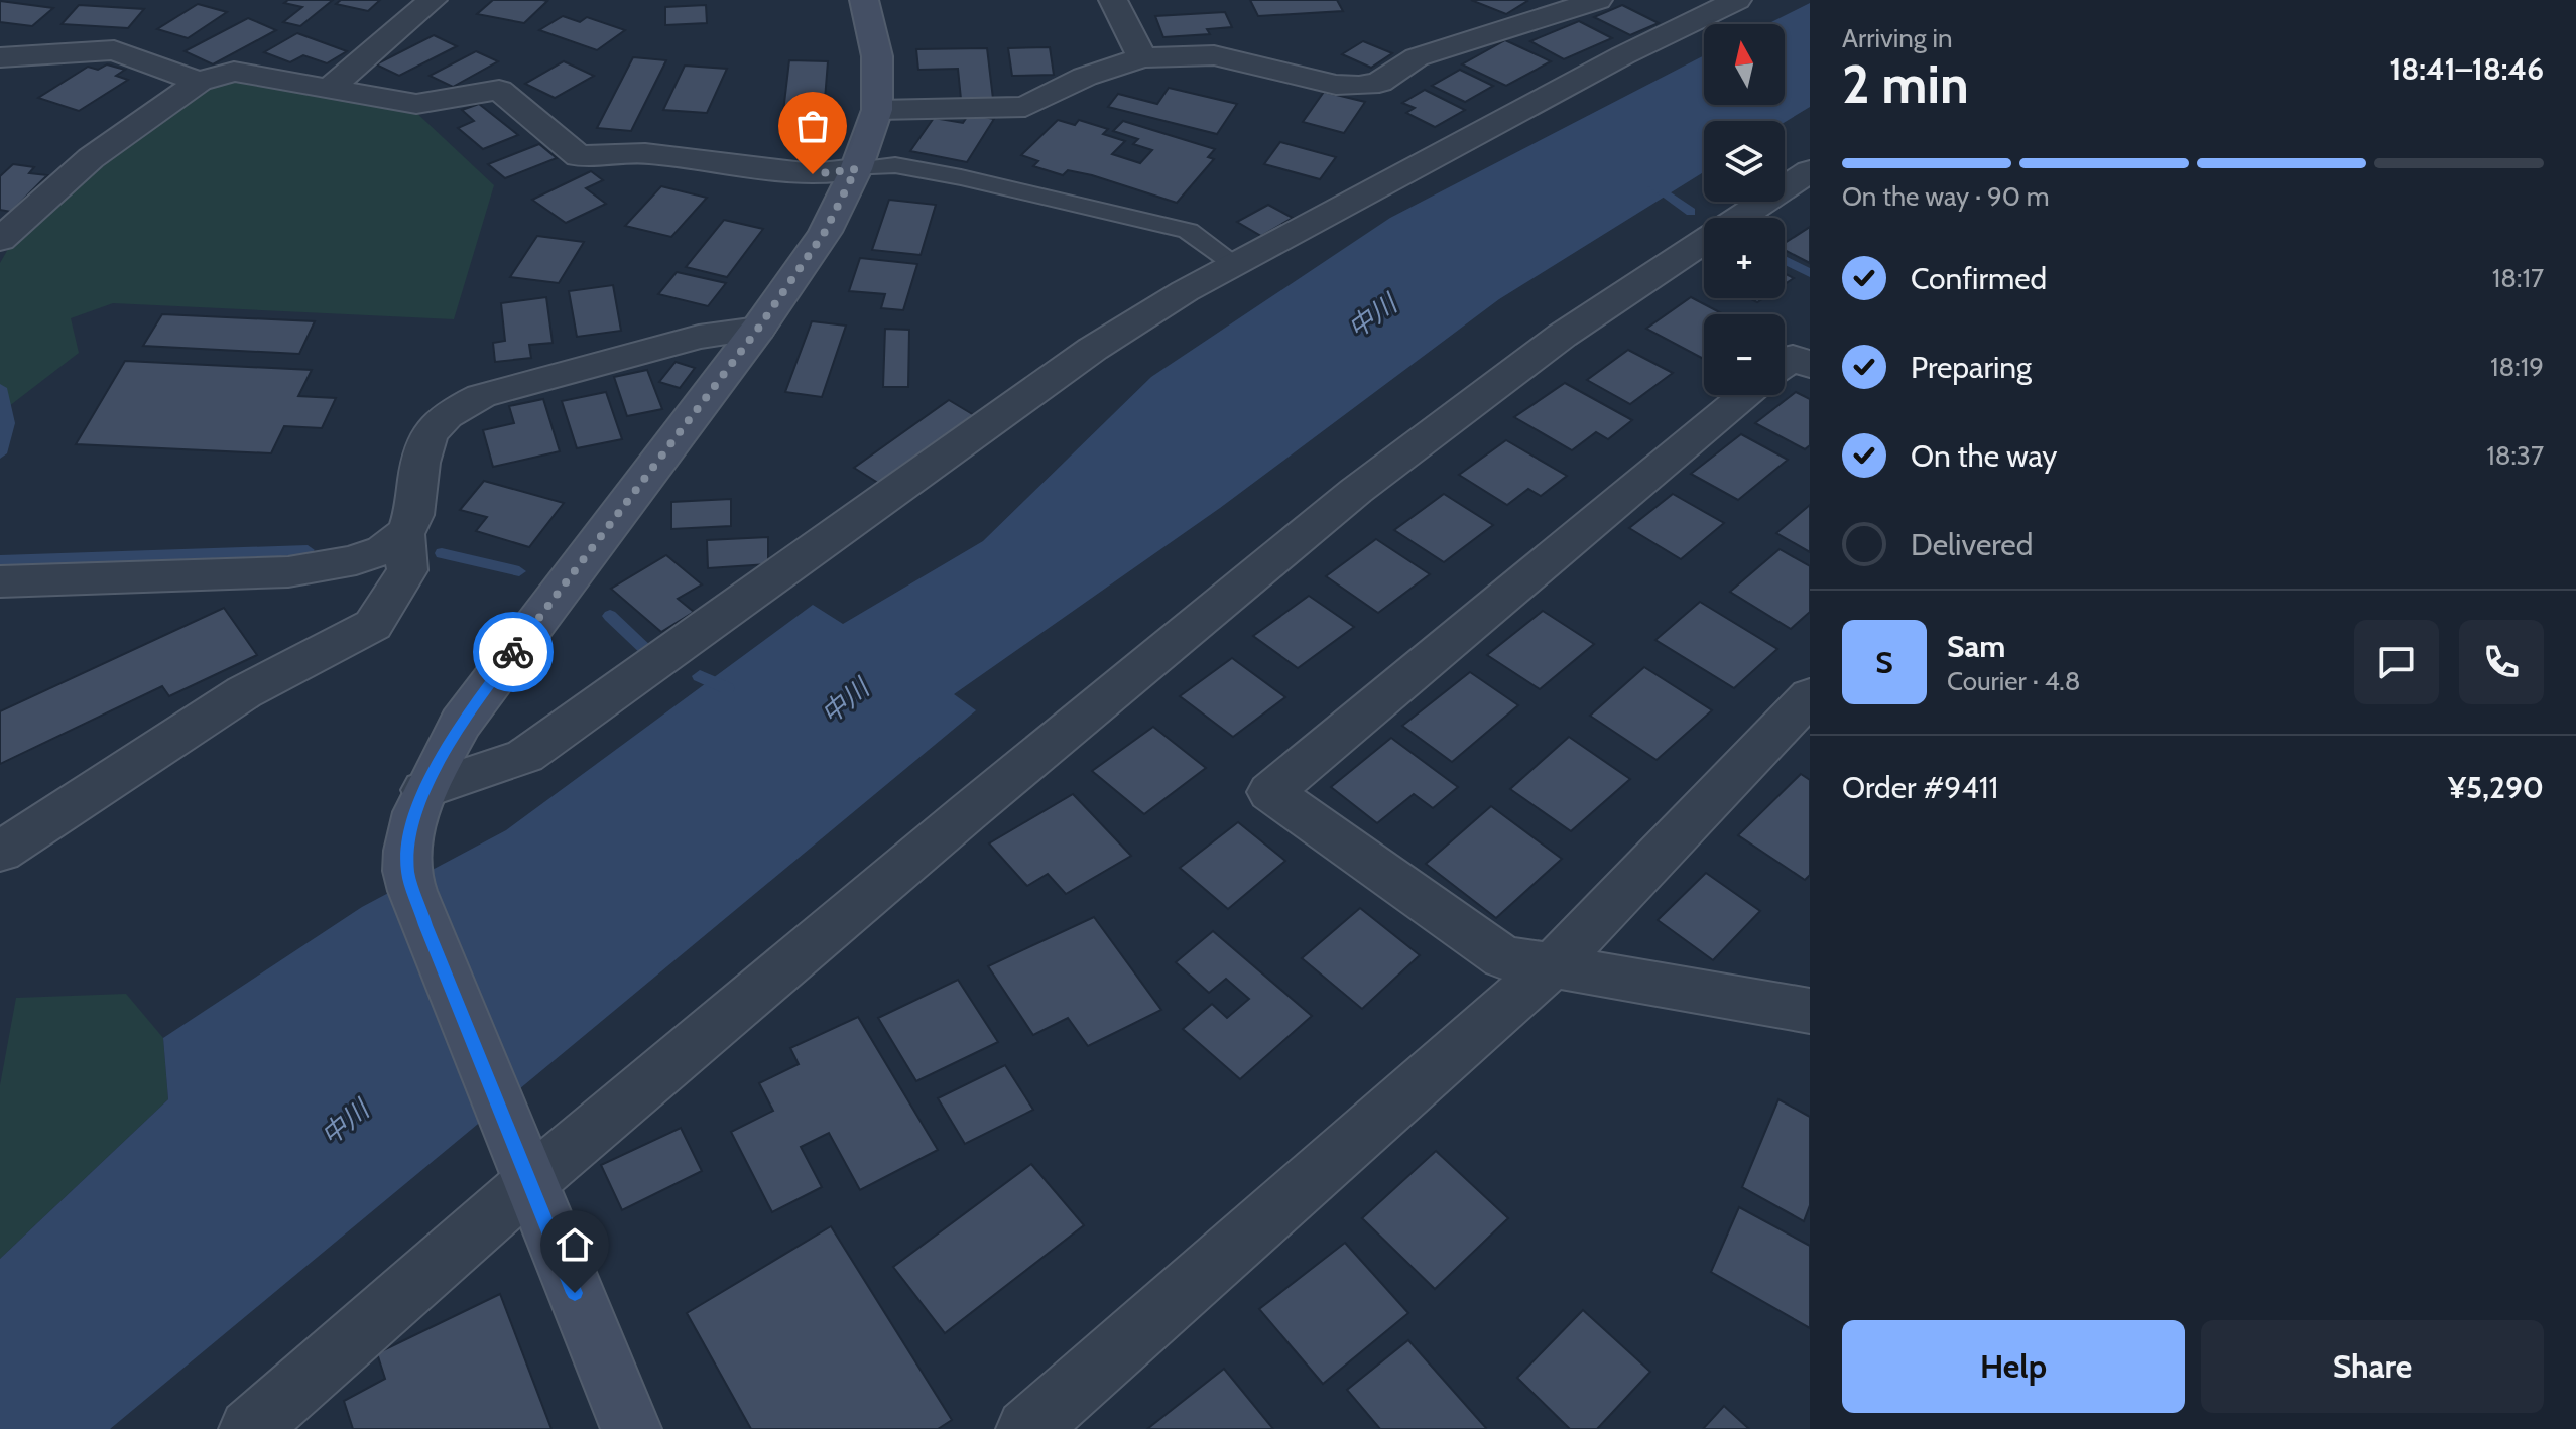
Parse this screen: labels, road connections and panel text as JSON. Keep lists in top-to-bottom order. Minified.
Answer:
{"water":["中川"],"north":"top","page":{"heading":["2 min","Arriving in","18:41–18:46"],"panel":["Sam","Courier · 4.8","Order #9411","¥5,290"],"map_buttons":["+","−"],"bar":"On the way · 90 m","list":[["Confirmed","18:17"],["Preparing","18:19"],["On the way","18:37"],"Delivered"],"round":"S","buttons":["Help","Share"]}}
